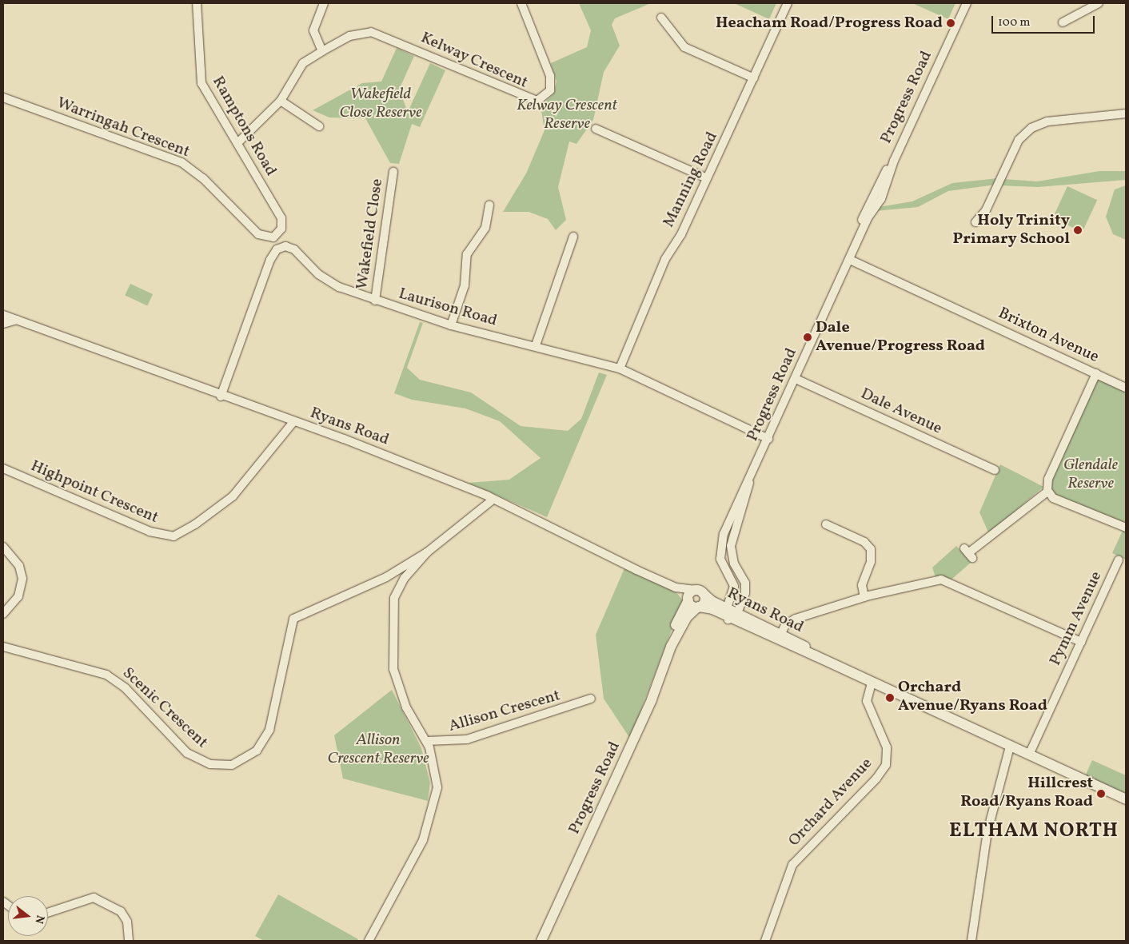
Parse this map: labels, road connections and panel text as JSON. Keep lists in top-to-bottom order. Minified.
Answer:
{"streets":{"street":["Kelway Crescent","Progress Road","Ramptons Road","Warringah Crescent","Manning Road","Wakefield Close","Laurison Road","Brixton Avenue","Dale Avenue","Ryans Road","Highpoint Crescent","Pymm Avenue","Scenic Crescent","Allison Crescent","Orchard Avenue"]},"crossings":[["Progress Road","Laurison Road"],["Progress Road","Brixton Avenue"],["Progress Road","Dale Avenue"],["Progress Road","Ryans Road"],["Ramptons Road","Warringah Crescent"],["Manning Road","Laurison Road"],["Wakefield Close","Laurison Road"],["Laurison Road","Ryans Road"],["Ryans Road","Highpoint Crescent"],["Ryans Road","Pymm Avenue"],["Ryans Road","Orchard Avenue"]],"districts":["ELTHAM NORTH"],"parks":["Wakefield Close Reserve","Kelway Crescent Reserve","Glendale Reserve","Allison Crescent Reserve"],"places":["Heacham Road/Progress Road","Holy Trinity Primary School","Dale Avenue/Progress Road","Orchard Avenue/Ryans Road","Hillcrest Road/Ryans Road"],"scale_bar":"100 m","north":"right"}
